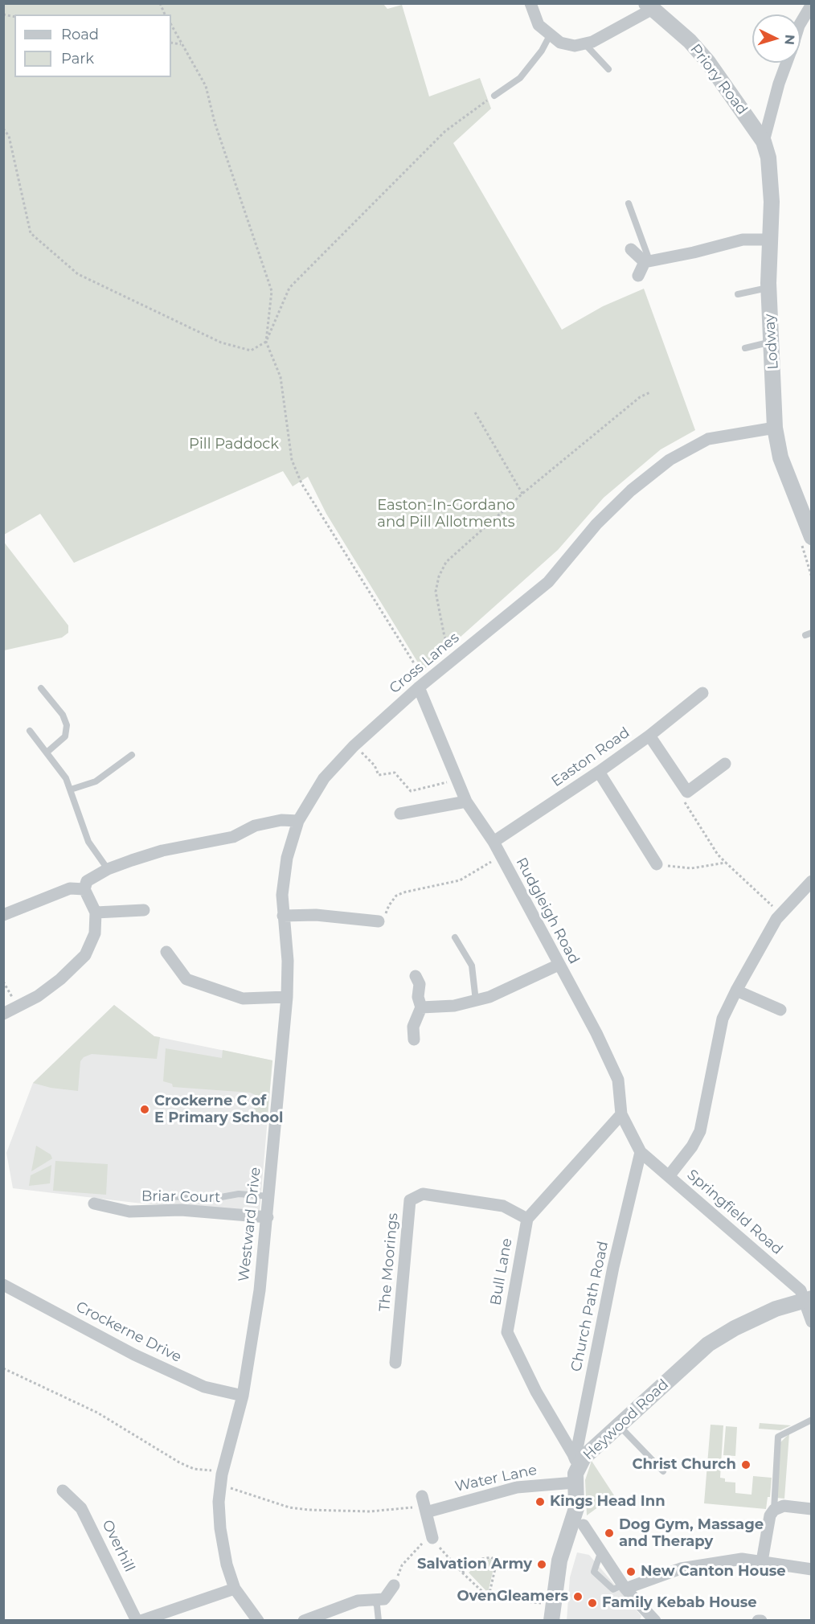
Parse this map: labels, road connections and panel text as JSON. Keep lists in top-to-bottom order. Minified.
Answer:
{"streets":{"street":["Priory Road","Lodway","Cross Lanes","Easton Road","Rudgleigh Road","Briar Court","Springfield Road","Westward Drive","The Moorings","Bull Lane","Church Path Road","Crockerne Drive","Heywood Road","Water Lane","Overhill"]},"crossings":[["Priory Road","Lodway"],["Lodway","Cross Lanes"],["Cross Lanes","Rudgleigh Road"],["Cross Lanes","Westward Drive"],["Easton Road","Rudgleigh Road"],["Rudgleigh Road","Springfield Road"],["Rudgleigh Road","Church Path Road"],["Briar Court","Westward Drive"],["Springfield Road","Church Path Road"],["Springfield Road","Heywood Road"],["Westward Drive","Crockerne Drive"],["The Moorings","Bull Lane"],["Bull Lane","Church Path Road"],["Bull Lane","Heywood Road"],["Church Path Road","Heywood Road"],["Heywood Road","Water Lane"]],"parks":["Pill Paddock","Easton-In-Gordano and Pill Allotments"],"places":["Crockerne C of E Primary School","Christ Church","Kings Head Inn","Dog Gym, Massage and Therapy","Salvation Army","New Canton House","OvenGleamers","Family Kebab House"],"legend":["Road","Park"],"north":"right"}
